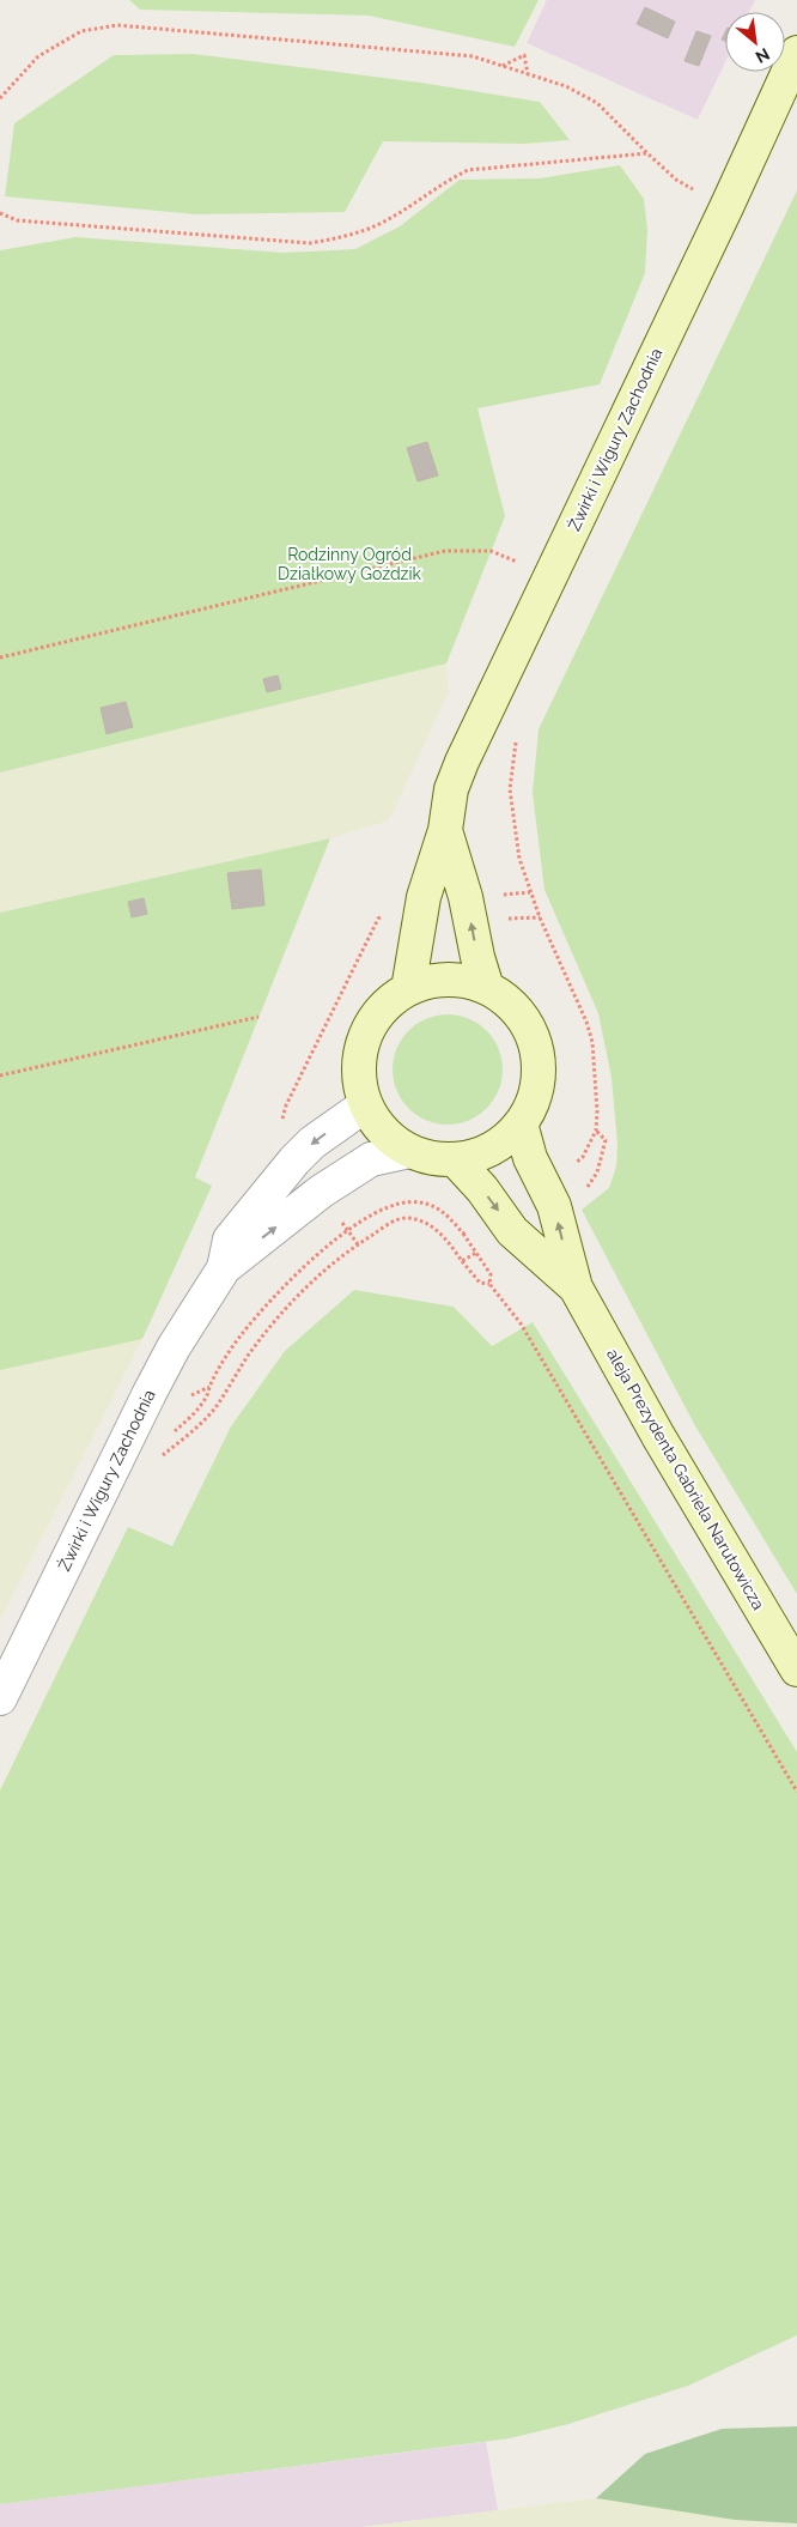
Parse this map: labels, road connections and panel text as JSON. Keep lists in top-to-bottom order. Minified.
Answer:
{"streets":{"street":["Żwirki i Wigury Zachodnia","aleja Prezydenta Gabriela Narutowicza"]},"crossings":[["Żwirki i Wigury Zachodnia","aleja Prezydenta Gabriela Narutowicza"]],"parks":["Rodzinny Ogród Działkowy Goździk"],"north":"bottom right"}
